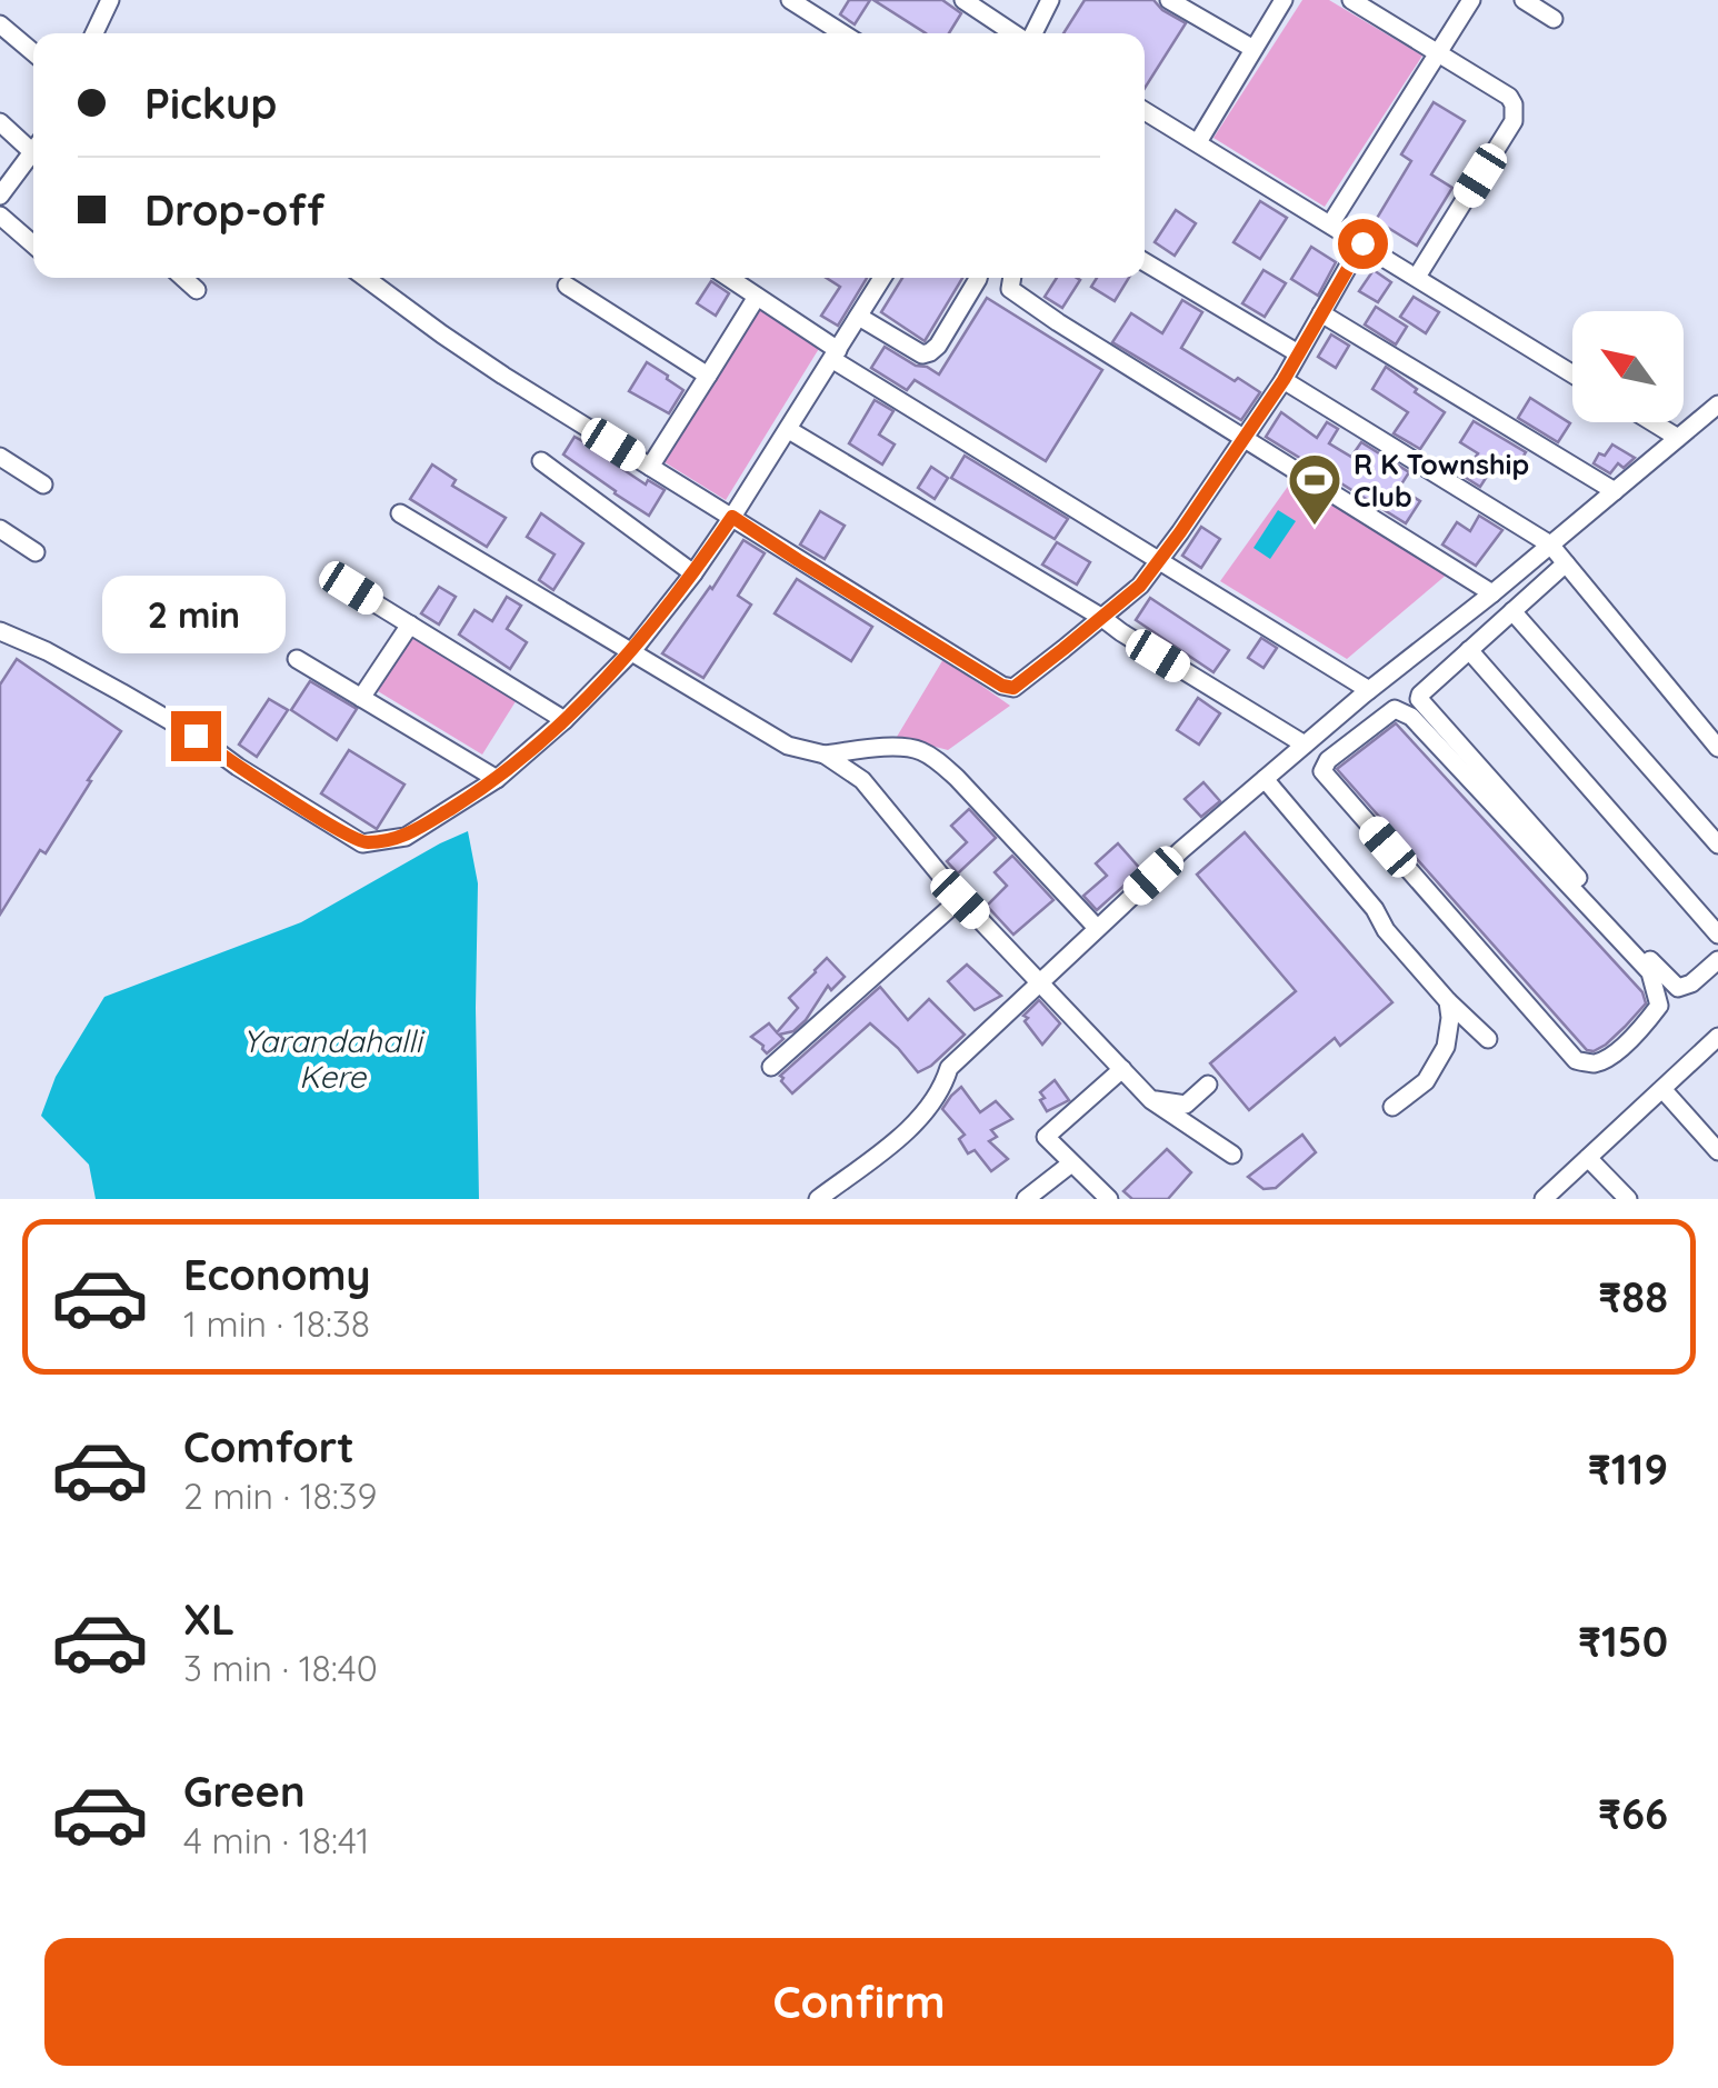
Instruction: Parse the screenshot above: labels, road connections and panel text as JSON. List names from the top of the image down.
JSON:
{
  "water": ["Yarandahalli Kere"],
  "places": {
    "sports": ["R K Township Club"]
  },
  "north": "top left",
  "page": {
    "banner": ["Pickup", "Drop-off"],
    "bubble": "2 min",
    "list": [
      {
        "name": "Economy",
        "note": "1 min · 18:38",
        "value": "₹88"
      },
      {
        "name": "Comfort",
        "note": "2 min · 18:39",
        "value": "₹119"
      },
      {
        "name": "XL",
        "note": "3 min · 18:40",
        "value": "₹150"
      },
      {
        "name": "Green",
        "note": "4 min · 18:41",
        "value": "₹66"
      }
    ],
    "buttons": "Confirm"
  }
}
